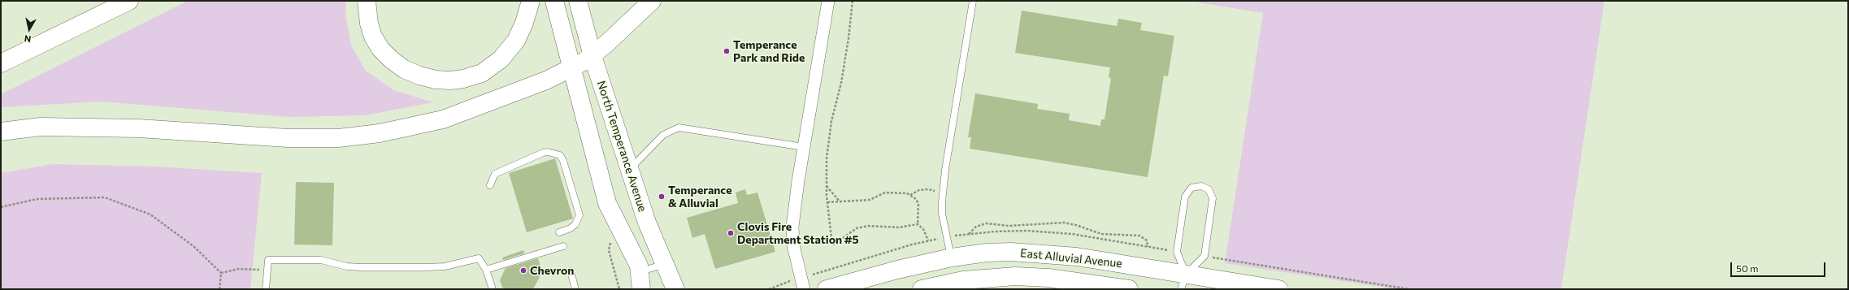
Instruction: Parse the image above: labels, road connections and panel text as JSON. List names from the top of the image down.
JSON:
{
  "streets": {
    "main road": ["North Temperance Avenue", "East Alluvial Avenue"]
  },
  "places": [
    "Temperance Park and Ride",
    "Temperance & Alluvial",
    "Clovis Fire Department Station #5",
    "Chevron"
  ],
  "scale_bar": "50 m",
  "north": "bottom"
}
